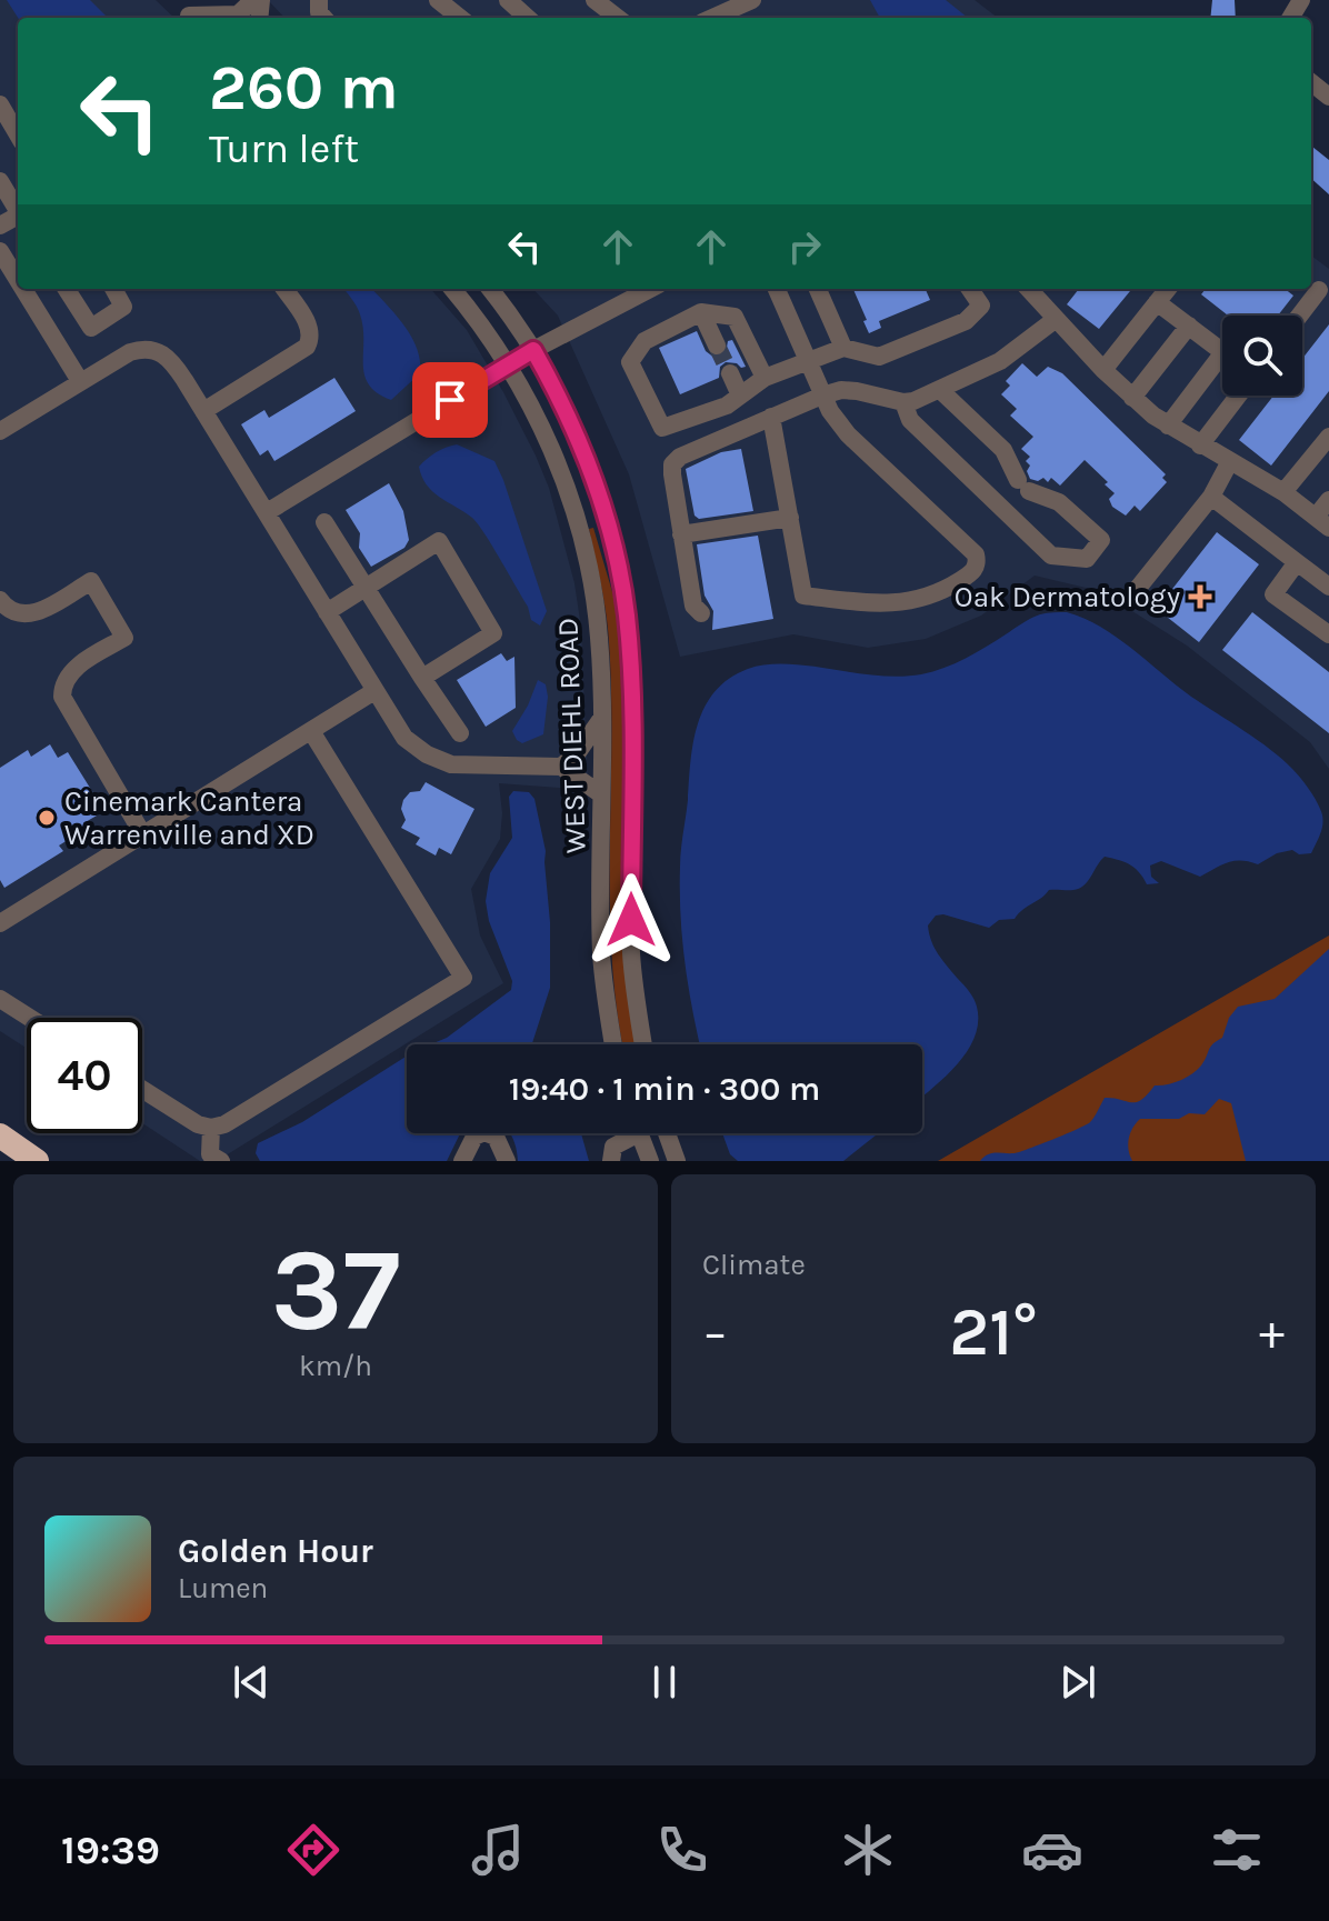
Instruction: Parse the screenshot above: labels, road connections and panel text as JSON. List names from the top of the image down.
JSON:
{
  "streets": {
    "street": ["WEST DIEHL ROAD"]
  },
  "places": {
    "health": ["Oak Dermatology"],
    "other": ["Cinemark Cantera Warrenville and XD"]
  },
  "page": {
    "turn": ["260 m", "Turn left"],
    "limit": "40",
    "trip": "19:40 · 1 min · 300 m",
    "tile": [
      ["37", "km/h"],
      "Climate"
    ],
    "heat": ["−", "21°", "+"],
    "song": ["Golden Hour", "Lumen"],
    "tabs": "19:39"
  }
}
